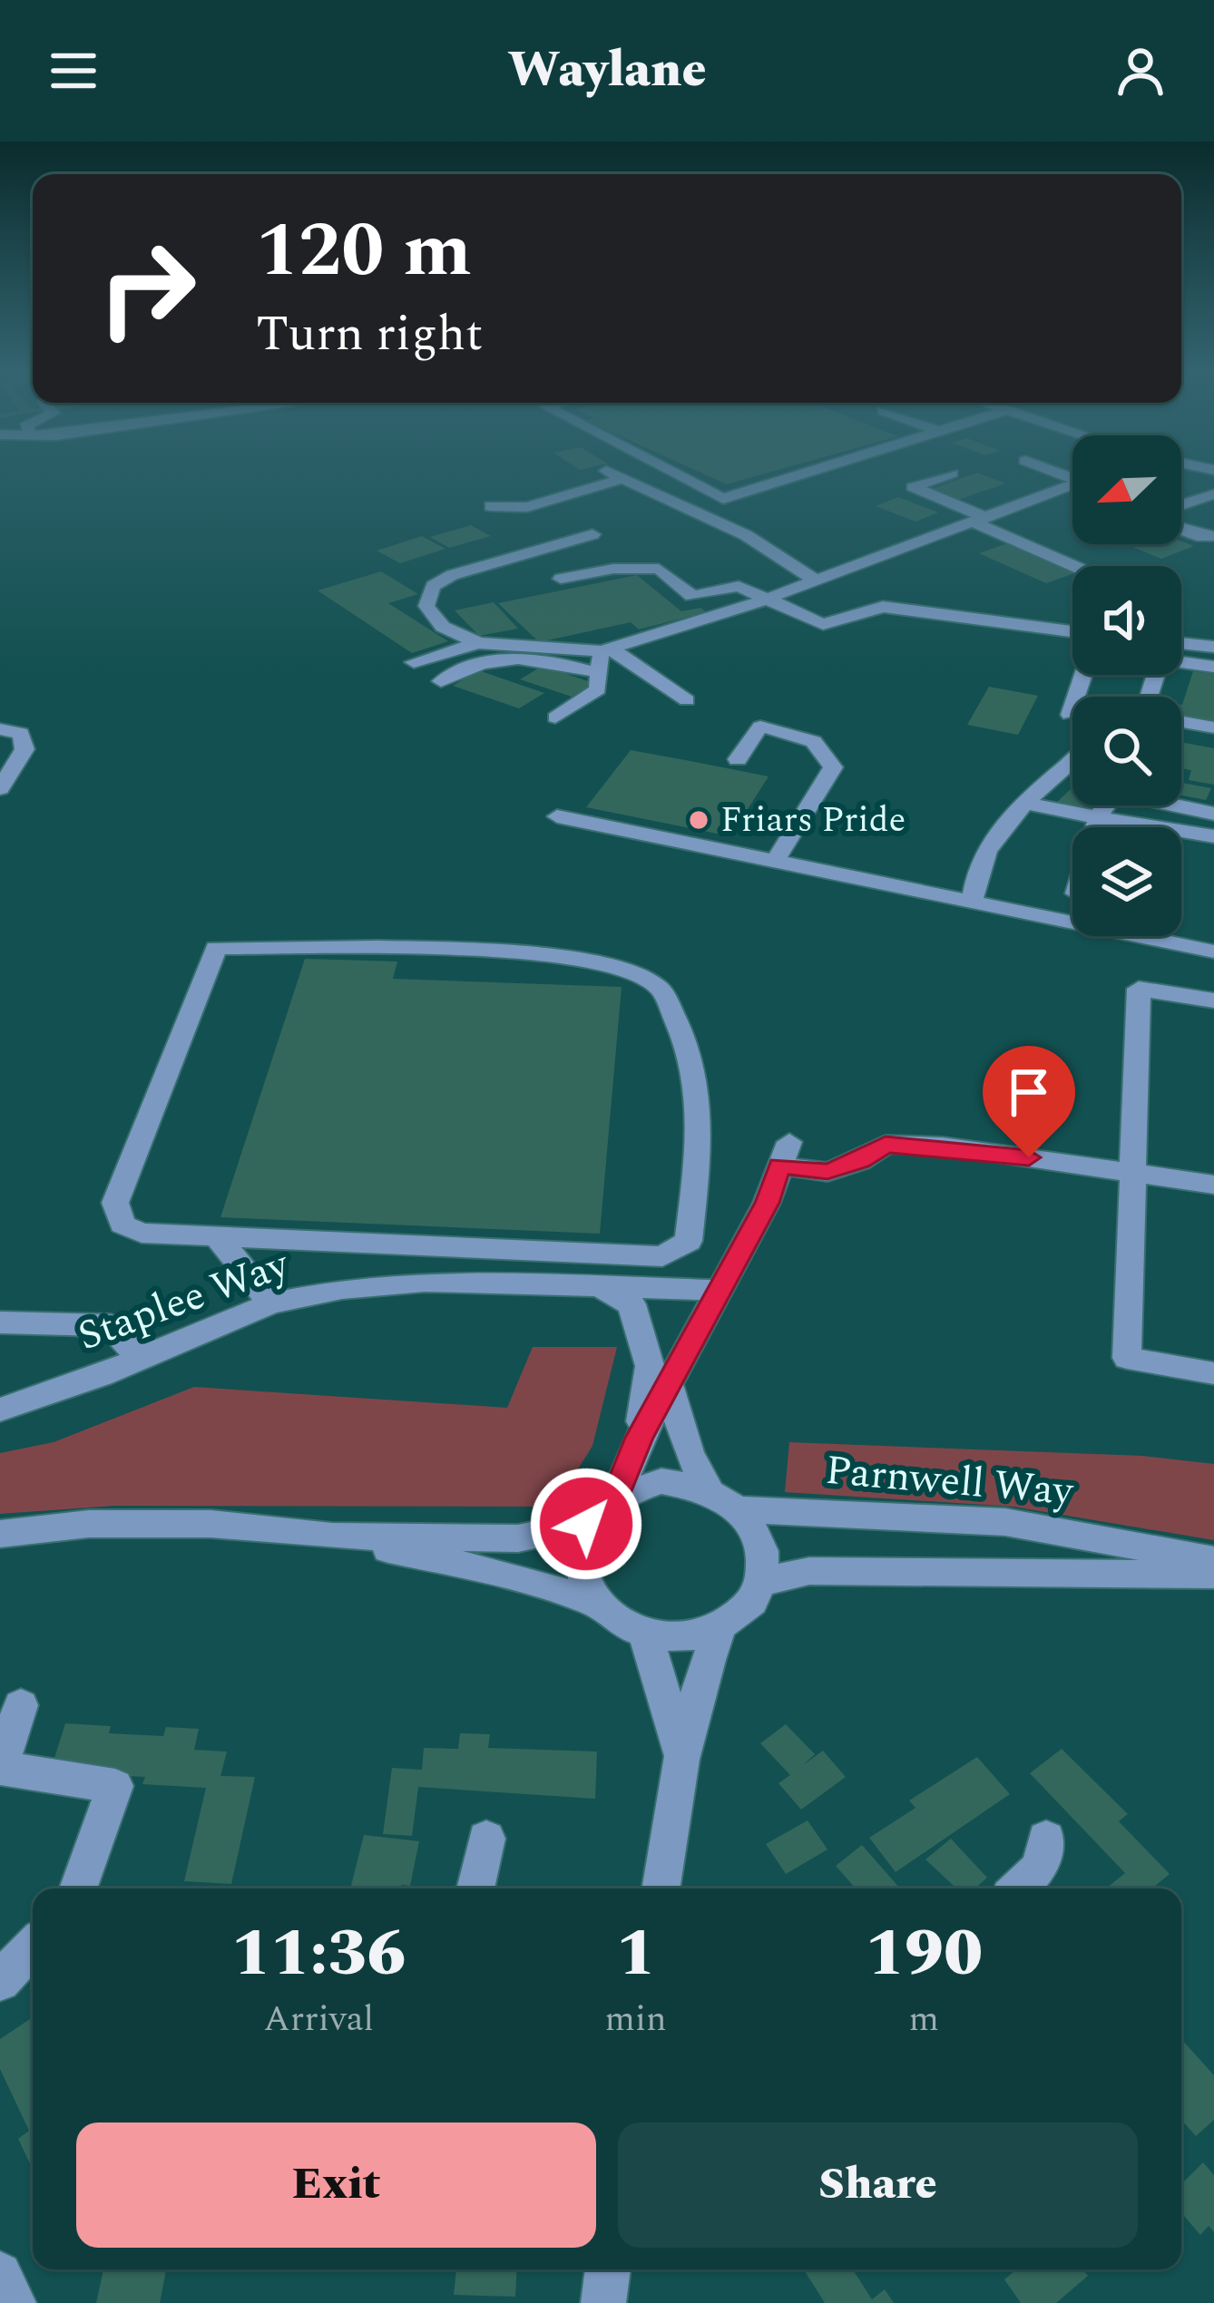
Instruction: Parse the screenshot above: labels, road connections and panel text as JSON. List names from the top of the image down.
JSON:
{
  "streets": {
    "street": ["Staplee Way", "Parnwell Way"]
  },
  "places": ["Friars Pride"],
  "north": "bottom left",
  "page": {
    "header": "Waylane",
    "turn": ["120 m", "Turn right"],
    "eta": [
      "11:36",
      "Arrival",
      "1",
      "min",
      "190",
      "m"
    ],
    "buttons": ["Exit", "Share"]
  }
}
